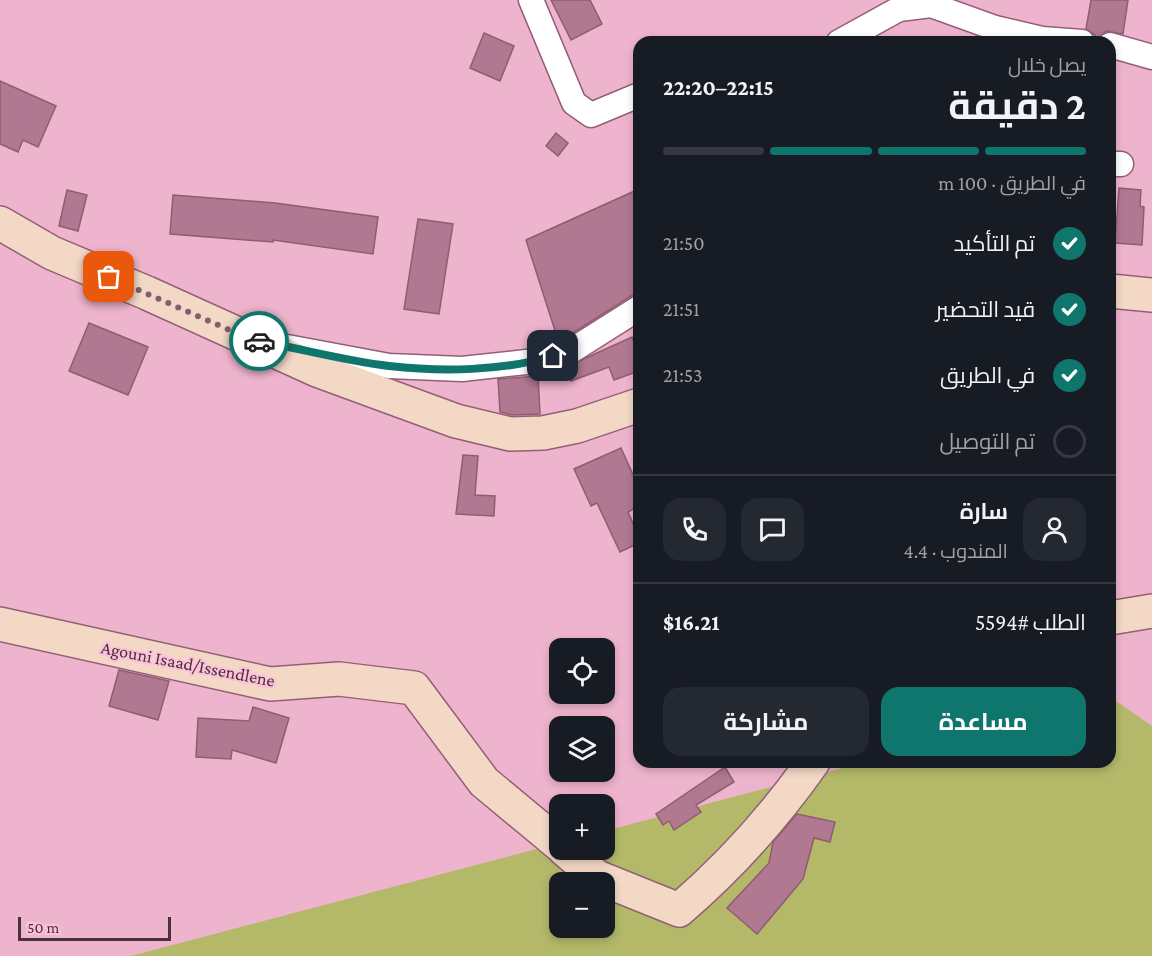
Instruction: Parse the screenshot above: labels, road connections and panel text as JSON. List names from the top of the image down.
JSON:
{
  "streets": {
    "street": ["Agouni Isaad/Issendlene"]
  },
  "scale_bar": "50 m",
  "page": {
    "heading": ["2 دقيقة", "يصل خلال", "22:15–22:20"],
    "panel": [
      "سارة",
      "المندوب · 4.4",
      "الطلب #5594",
      "$16.21"
    ],
    "bar": "في الطريق · 100 m",
    "list": [
      ["تم التأكيد", "21:50"],
      ["قيد التحضير", "21:51"],
      ["في الطريق", "21:53"],
      "تم التوصيل"
    ],
    "map_buttons": ["+", "−"],
    "buttons": ["مساعدة", "مشاركة"],
    "scale": "50 m"
  }
}
